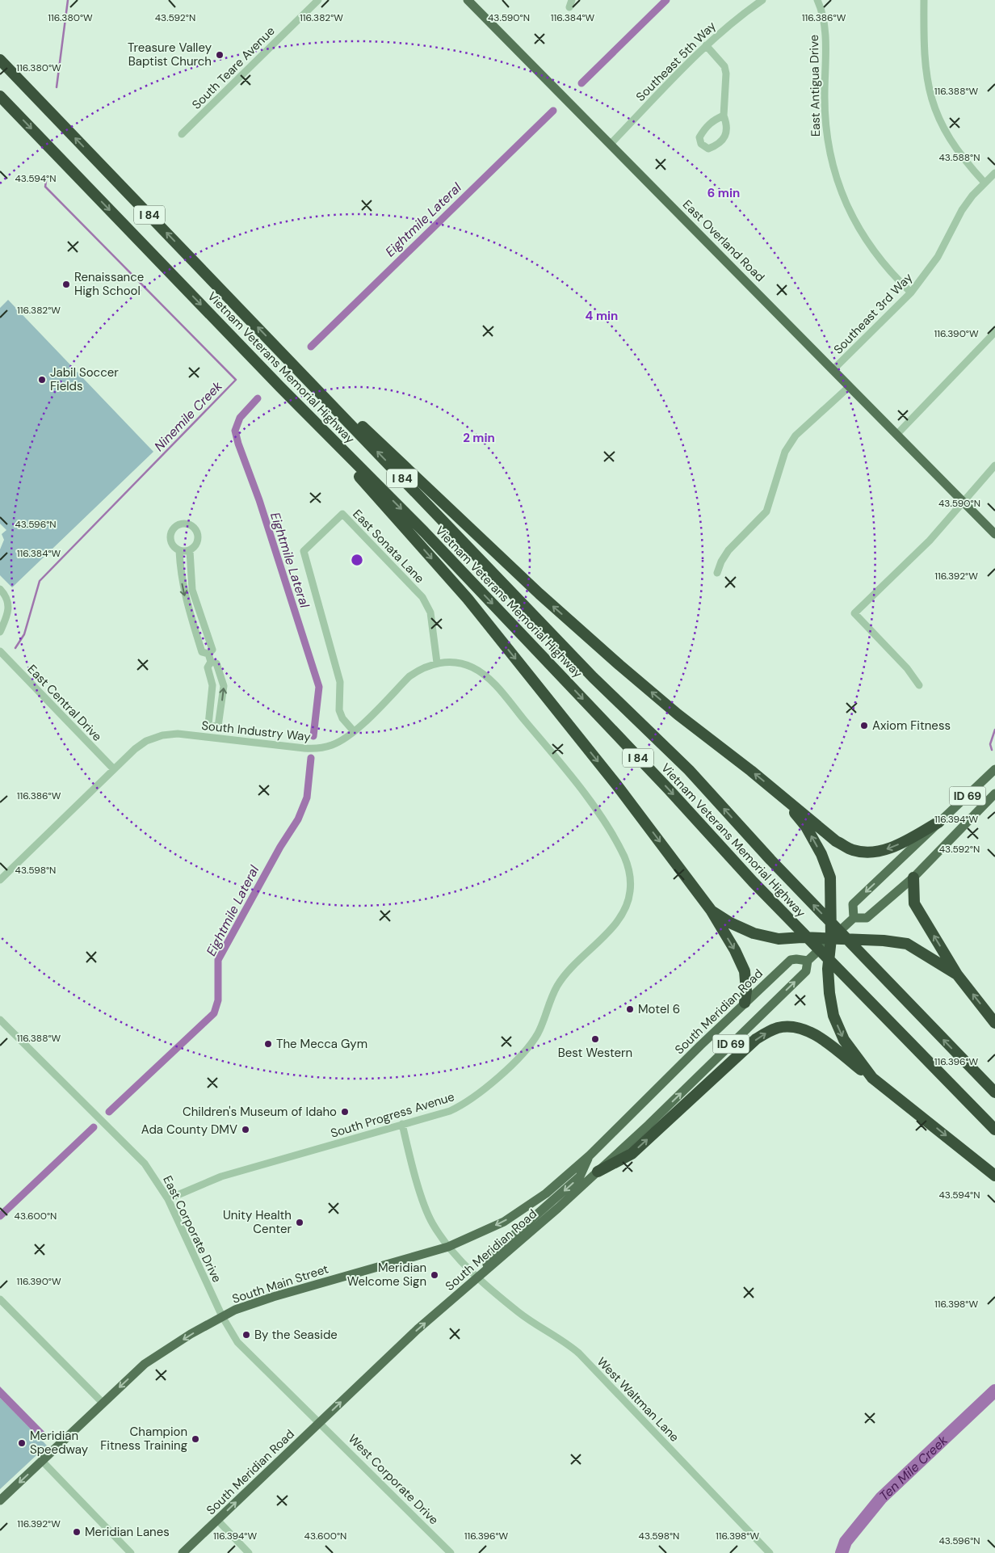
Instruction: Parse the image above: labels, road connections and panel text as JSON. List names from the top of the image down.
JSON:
{
  "streets": {
    "highway": ["I 84", "Vietnam Veterans Memorial Highway"],
    "main road": [
      "East Overland Road",
      "ID 69",
      "South Meridian Road",
      "South Main Street"
    ],
    "street": [
      "Southeast 5th Way",
      "South Teare Avenue",
      "East Antigua Drive",
      "Southeast 3rd Way",
      "East Sonata Lane",
      "East Central Drive",
      "South Industry Way",
      "South Progress Avenue",
      "East Corporate Drive",
      "West Waltman Lane",
      "West Corporate Drive"
    ]
  },
  "crossings": [
    ["Southeast 5th Way", "East Overland Road"],
    ["East Antigua Drive", "Southeast 3rd Way"],
    ["East Overland Road", "Southeast 3rd Way"],
    ["East Sonata Lane", "South Industry Way"],
    ["East Central Drive", "South Industry Way"],
    ["South Industry Way", "South Progress Avenue"],
    ["ID 69", "South Meridian Road"],
    ["South Meridian Road", "East Corporate Drive"],
    ["South Meridian Road", "South Main Street"],
    ["South Meridian Road", "West Waltman Lane"],
    ["South Meridian Road", "West Corporate Drive"],
    ["South Progress Avenue", "East Corporate Drive"],
    ["East Corporate Drive", "South Main Street"],
    ["East Corporate Drive", "West Corporate Drive"],
    ["South Main Street", "West Waltman Lane"]
  ],
  "water": ["Eightmile Lateral", "Ninemile Creek", "Ten Mile Creek"],
  "places": [
    "Treasure Valley Baptist Church",
    "Renaissance High School",
    "Jabil Soccer Fields",
    "Axiom Fitness",
    "Motel 6",
    "Best Western",
    "The Mecca Gym",
    "Children's Museum of Idaho",
    "Ada County DMV",
    "Unity Health Center",
    "Meridian Welcome Sign",
    "By the Seaside",
    "Champion Fitness Training",
    "Meridian Speedway",
    "Meridian Lanes"
  ],
  "coordinates": [
    "116.380°W",
    "116.382°W",
    "116.384°W",
    "116.386°W",
    "43.592°N",
    "43.590°N",
    "116.388°W",
    "43.588°N",
    "43.594°N",
    "116.390°W",
    "43.596°N",
    "116.392°W",
    "116.394°W",
    "43.598°N",
    "116.396°W",
    "43.600°N",
    "116.398°W"
  ],
  "rings": ["6 min", "4 min", "2 min"]
}
